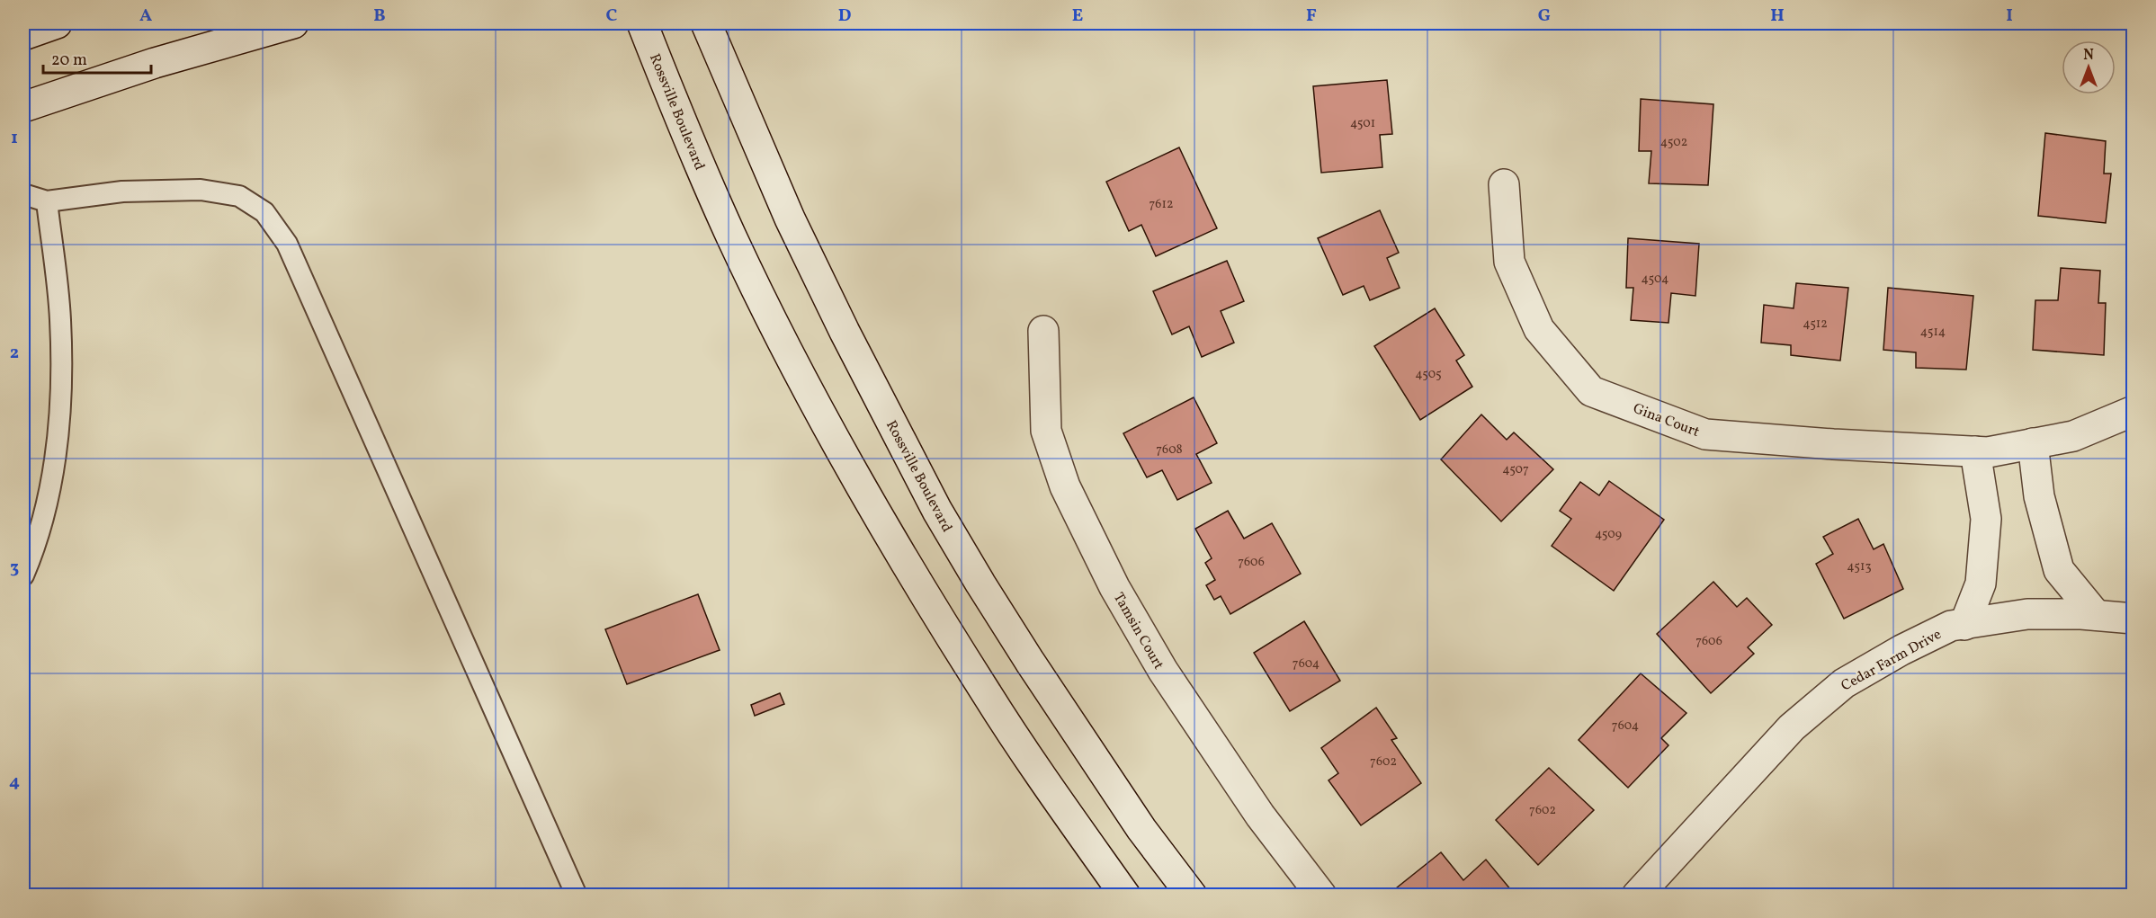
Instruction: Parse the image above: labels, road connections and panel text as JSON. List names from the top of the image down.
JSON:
{
  "streets": {
    "street": [
      "Rossville Boulevard",
      "Gina Court",
      "Tamsin Court",
      "Cedar Farm Drive"
    ]
  },
  "house_numbers": [
    "4501",
    "4502",
    "7612",
    "4504",
    "4512",
    "4514",
    "4505",
    "7608",
    "4507",
    "4509",
    "7606",
    "4513",
    "7606",
    "7604",
    "7604",
    "7602",
    "7602"
  ],
  "scale_bar": "20 m",
  "north": "top",
  "grid": {
    "columns": [
      "A",
      "B",
      "C",
      "D",
      "E",
      "F",
      "G",
      "H",
      "I"
    ],
    "rows": [
      "1",
      "2",
      "3",
      "4"
    ]
  }
}
